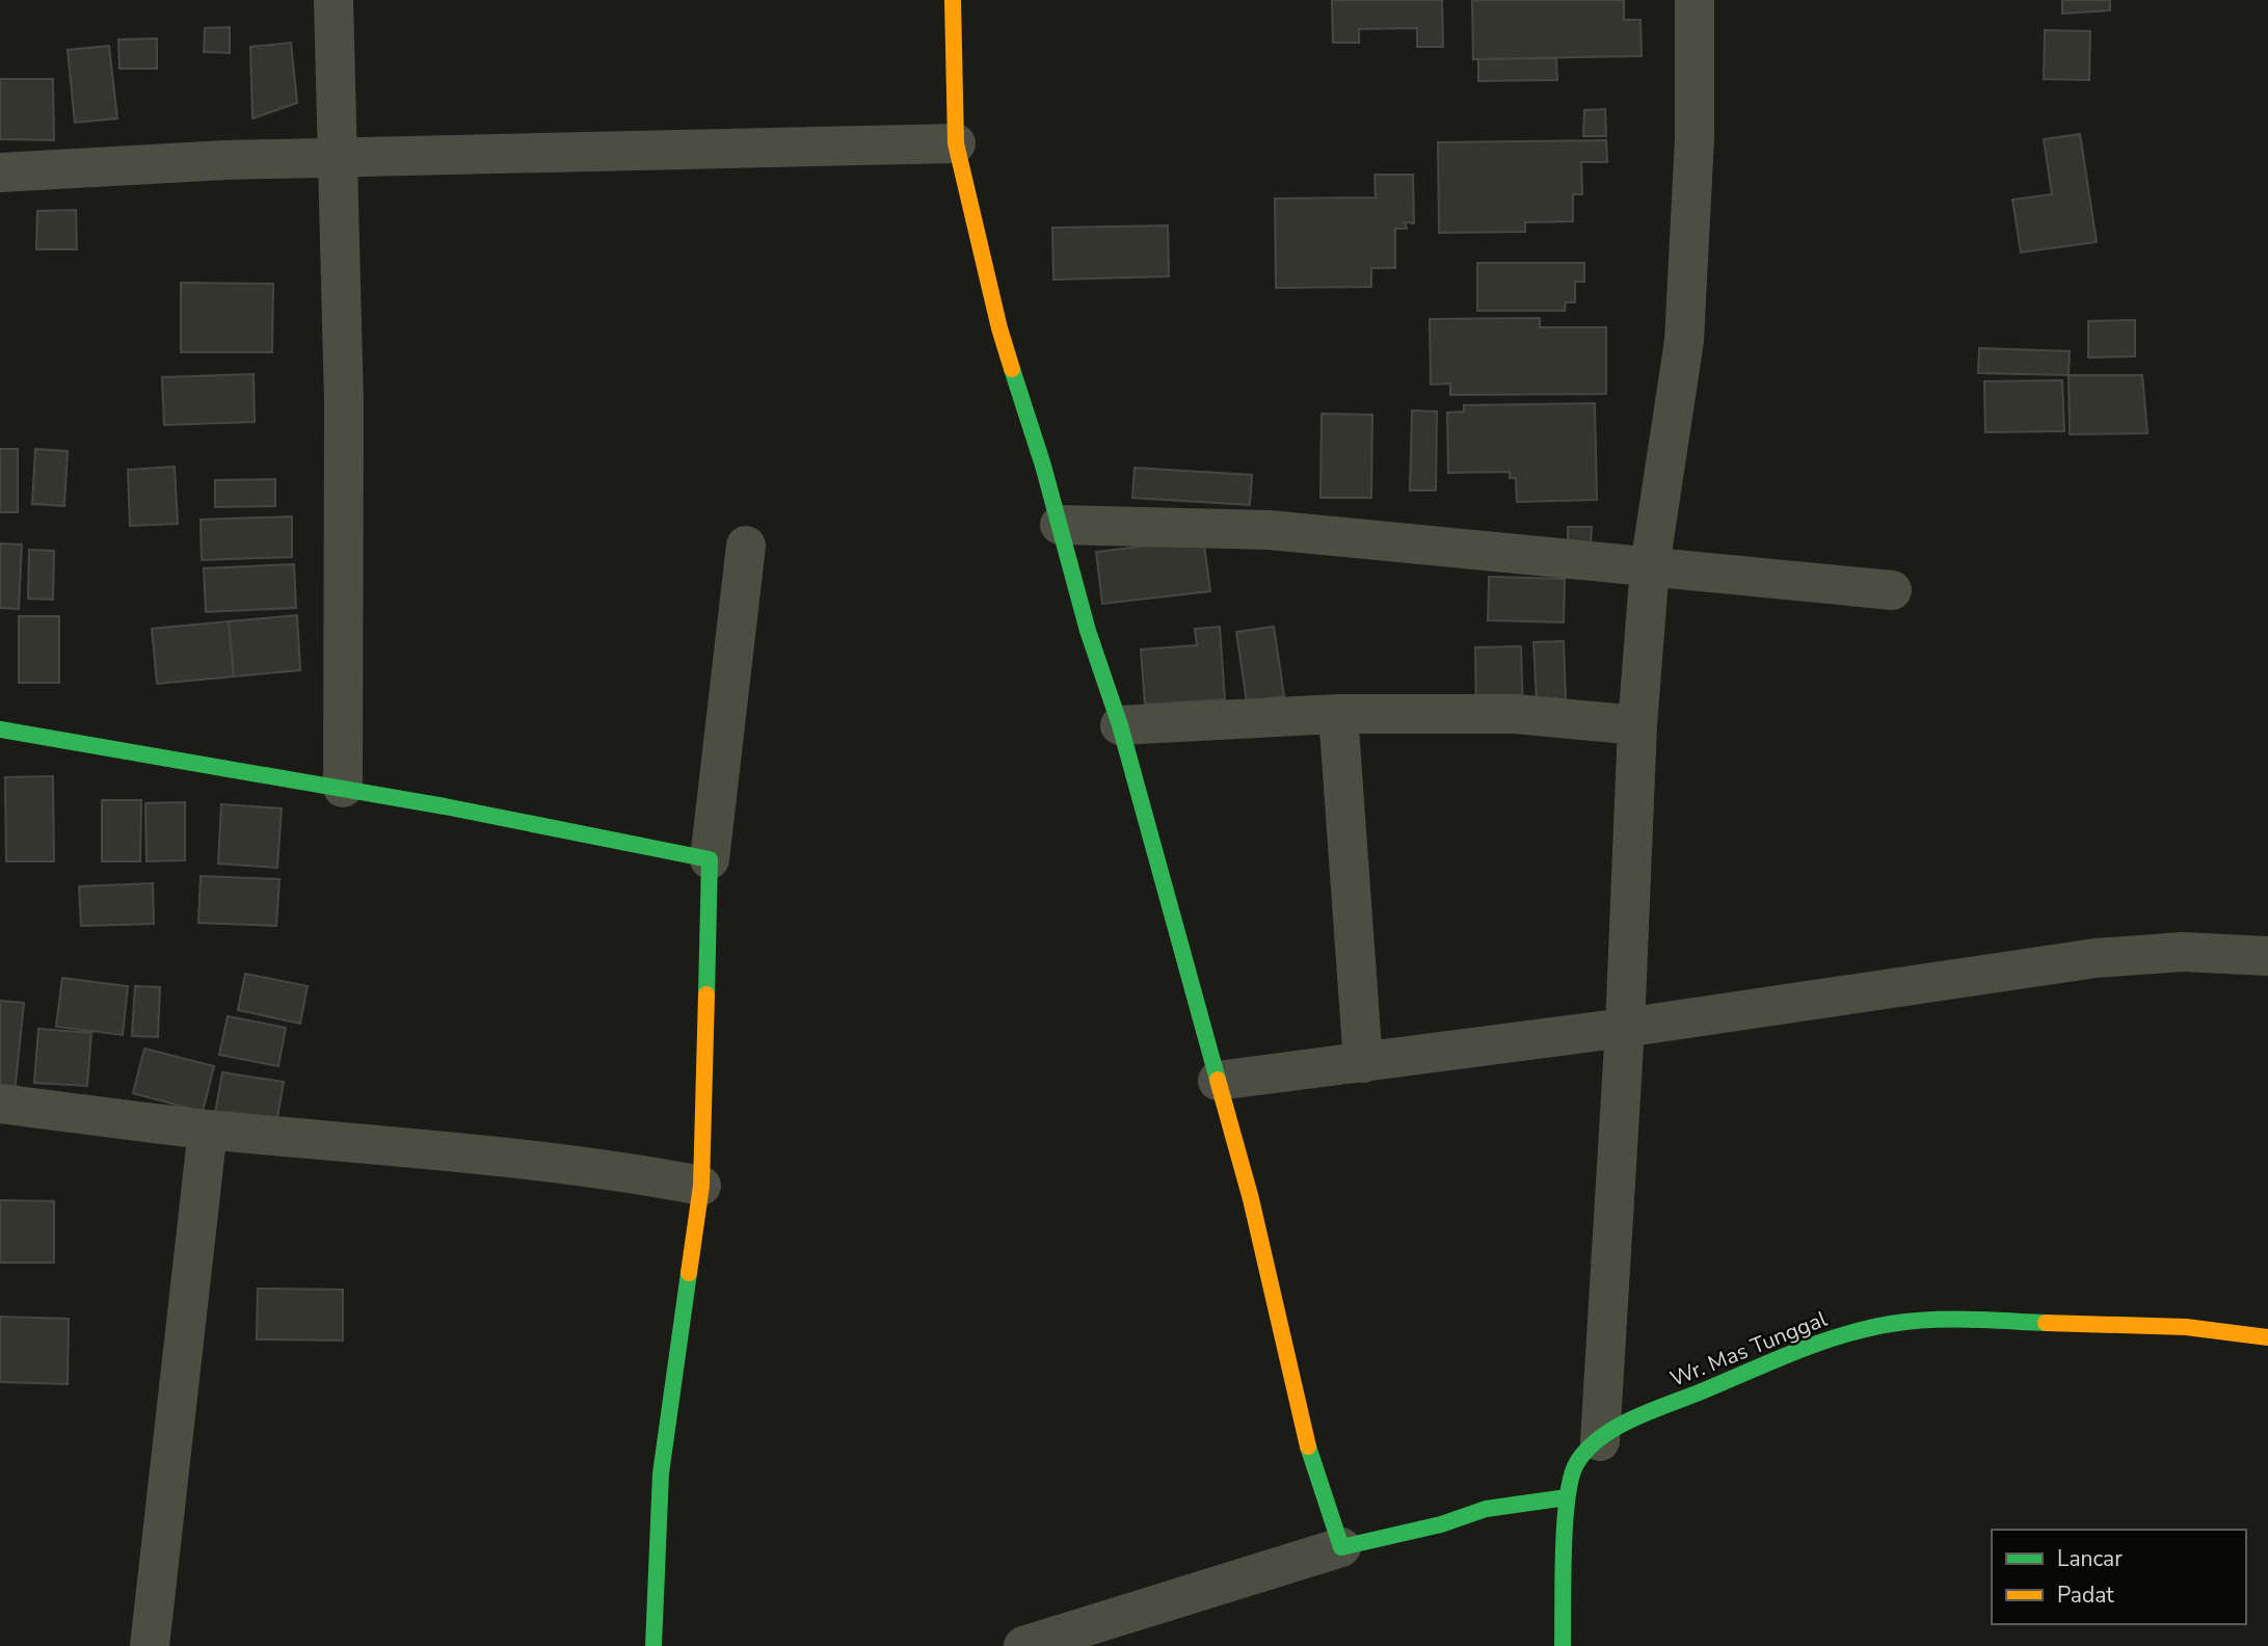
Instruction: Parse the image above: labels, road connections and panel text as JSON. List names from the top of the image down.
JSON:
{
  "streets": {
    "street": ["Wr. Mas Tunggal"]
  },
  "legend": ["Lancar", "Padat"]
}
